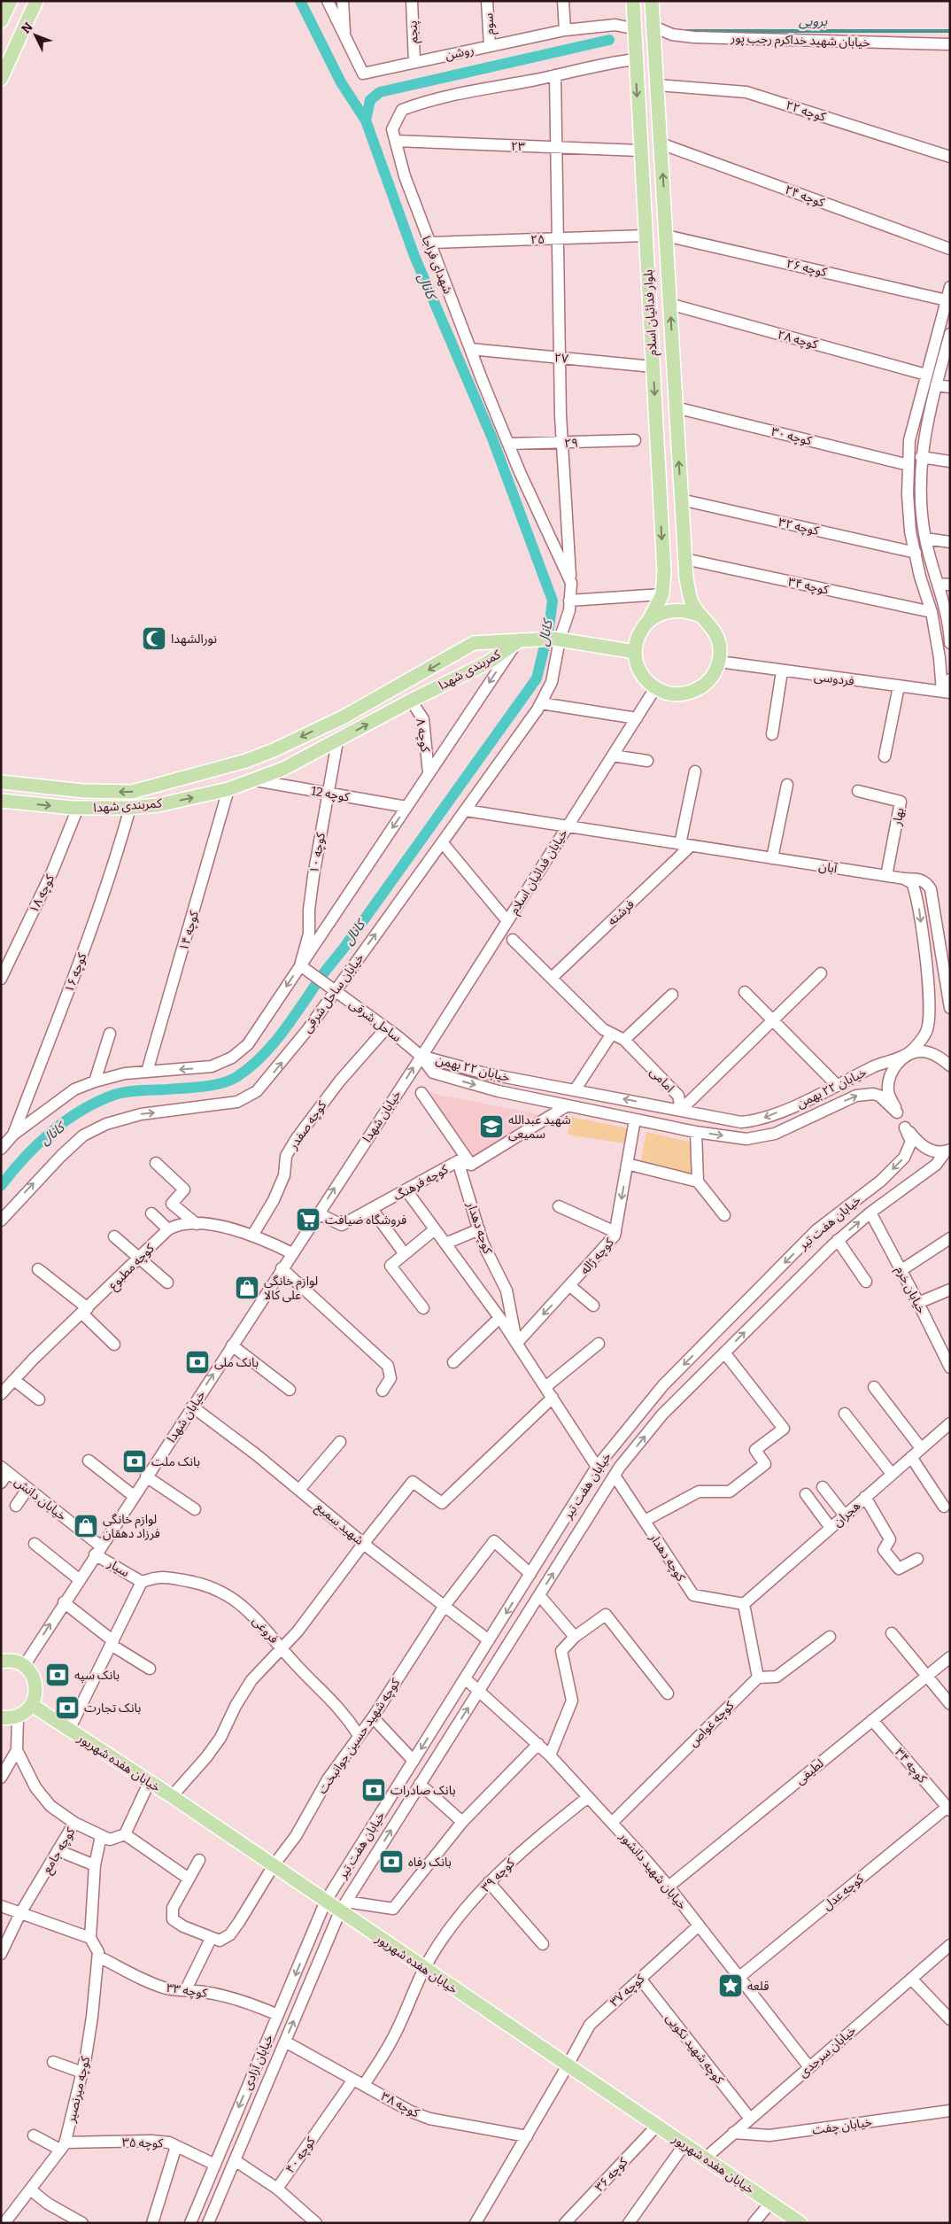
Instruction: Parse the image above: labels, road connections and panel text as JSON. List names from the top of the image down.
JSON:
{
  "streets": {
    "main road": ["بلوار فدائیان اسلام", "کمربندی شهدا", "خیابان هفده شهریور"],
    "street": [
      "سوم",
      "پنجم",
      "خیابان شهید خداکرم رجب پور",
      "روشن",
      "کوچه ۲۲",
      "۲۳",
      "کوچه ۲۴",
      "۲۵",
      "شهدای فراجا",
      "کوچه ۲۶",
      "کوچه ۲۸",
      "۲۷",
      "کوچه ۳۰",
      "۲۹",
      "کوچه ۳۲",
      "کوچه ۳۴",
      "فردوسی",
      "کوچه ۸",
      "کوچه 12",
      "بهار",
      "کوچه ۱۰",
      "آبان",
      "خیابان فدائیان اسلام",
      "کوچه ۱۸",
      "فرشته",
      "کوچه ۱۴",
      "کوچه ۱۶",
      "خیابان ساحل شرقی",
      "ساحل شرقی",
      "خیابان ۲۲ بهمن",
      "امامی",
      "خیابان شهدا",
      "کوچه صفدر",
      "کوچه فرهنگ",
      "خیابان هفت تیر",
      "کوچه دهدار",
      "کوچه ژاله",
      "کوچه مطبوع",
      "خیابان خرم",
      "خیابان دانش",
      "هجران",
      "شهید سمیع",
      "سیار",
      "فروغی",
      "کوچه غواص",
      "کوچه شهید حسین جوانبخت",
      "لطیفی",
      "کوچه جامع",
      "خیابان شهید دانشور",
      "کوچه ۳۹",
      "کوچه عدل",
      "کوچه ۳۳",
      "کوچه ۳۷",
      "کوچه شهید نکویی",
      "خیابان سرحدی",
      "خیابان آزادی",
      "کوچه میرنصیر",
      "کوچه ۳۸",
      "خیابان چفت",
      "کوچه ۳۵",
      "کوچه ۴۰",
      "کوچه ۳۶"
    ]
  },
  "crossings": [
    ["سوم", "روشن"],
    ["پنجم", "روشن"],
    ["خیابان شهید خداکرم رجب پور", "بلوار فدائیان اسلام"],
    ["روشن", "بلوار فدائیان اسلام"],
    ["کوچه ۲۲", "بلوار فدائیان اسلام"],
    ["۲۳", "شهدای فراجا"],
    ["۲۳", "بلوار فدائیان اسلام"],
    ["کوچه ۲۴", "بلوار فدائیان اسلام"],
    ["۲۵", "شهدای فراجا"],
    ["۲۵", "بلوار فدائیان اسلام"],
    ["شهدای فراجا", "بلوار فدائیان اسلام"],
    ["شهدای فراجا", "۲۷"],
    ["شهدای فراجا", "۲۹"],
    ["کوچه ۲۶", "بلوار فدائیان اسلام"],
    ["بلوار فدائیان اسلام", "کوچه ۲۸"],
    ["بلوار فدائیان اسلام", "۲۷"],
    ["بلوار فدائیان اسلام", "کوچه ۳۰"],
    ["بلوار فدائیان اسلام", "کوچه ۳۲"],
    ["بلوار فدائیان اسلام", "کوچه ۳۴"],
    ["بلوار فدائیان اسلام", "فردوسی"],
    ["بلوار فدائیان اسلام", "خیابان فدائیان اسلام"],
    ["کوچه ۳۴", "لطیفی"],
    ["کوچه ۳۴", "کوچه عدل"],
    ["کمربندی شهدا", "کوچه ۸"],
    ["کمربندی شهدا", "کوچه 12"],
    ["کمربندی شهدا", "کوچه ۱۰"],
    ["کمربندی شهدا", "کوچه ۱۸"],
    ["کمربندی شهدا", "کوچه ۱۴"],
    ["کمربندی شهدا", "کوچه ۱۶"],
    ["فردوسی", "خیابان فدائیان اسلام"],
    ["کوچه 12", "کوچه ۱۰"],
    ["بهار", "آبان"],
    ["کوچه ۱۰", "ساحل شرقی"],
    ["آبان", "خیابان فدائیان اسلام"],
    ["آبان", "فرشته"],
    ["آبان", "خیابان ساحل شرقی"],
    ["خیابان فدائیان اسلام", "ساحل شرقی"],
    ["خیابان فدائیان اسلام", "خیابان ۲۲ بهمن"],
    ["خیابان فدائیان اسلام", "خیابان شهدا"],
    ["فرشته", "امامی"],
    ["خیابان ساحل شرقی", "ساحل شرقی"],
    ["ساحل شرقی", "خیابان ۲۲ بهمن"],
    ["ساحل شرقی", "خیابان شهدا"],
    ["ساحل شرقی", "کوچه صفدر"],
    ["خیابان ۲۲ بهمن", "امامی"],
    ["خیابان ۲۲ بهمن", "خیابان شهدا"],
    ["خیابان ۲۲ بهمن", "کوچه ژاله"],
    ["خیابان شهدا", "کوچه فرهنگ"],
    ["خیابان شهدا", "خیابان دانش"],
    ["خیابان شهدا", "شهید سمیع"],
    ["خیابان شهدا", "سیار"],
    ["کوچه فرهنگ", "کوچه دهدار"],
    ["خیابان هفت تیر", "کوچه دهدار"],
    ["خیابان هفت تیر", "خیابان خرم"],
    ["خیابان هفت تیر", "شهید سمیع"],
    ["خیابان هفت تیر", "کوچه شهید حسین جوانبخت"],
    ["خیابان هفت تیر", "خیابان هفده شهریور"],
    ["خیابان هفت تیر", "خیابان شهید دانشور"],
    ["خیابان هفت تیر", "خیابان آزادی"],
    ["کوچه دهدار", "کوچه ژاله"],
    ["کوچه دهدار", "هجران"],
    ["خیابان دانش", "سیار"],
    ["شهید سمیع", "کوچه شهید حسین جوانبخت"],
    ["سیار", "فروغی"],
    ["فروغی", "کوچه شهید حسین جوانبخت"],
    ["کوچه غواص", "خیابان شهید دانشور"],
    ["کوچه شهید حسین جوانبخت", "خیابان هفده شهریور"],
    ["خیابان هفده شهریور", "کوچه ۳۹"],
    ["خیابان هفده شهریور", "کوچه ۳۷"],
    ["خیابان هفده شهریور", "خیابان سرحدی"],
    ["خیابان هفده شهریور", "خیابان آزادی"],
    ["خیابان هفده شهریور", "کوچه ۳۶"],
    ["لطیفی", "خیابان شهید دانشور"],
    ["خیابان شهید دانشور", "کوچه ۳۹"],
    ["خیابان شهید دانشور", "کوچه عدل"],
    ["خیابان شهید دانشور", "کوچه ۳۷"],
    ["خیابان شهید دانشور", "خیابان سرحدی"],
    ["کوچه ۳۳", "خیابان آزادی"],
    ["کوچه ۳۳", "کوچه میرنصیر"],
    ["کوچه ۳۷", "کوچه شهید نکویی"],
    ["کوچه شهید نکویی", "خیابان سرحدی"],
    ["خیابان سرحدی", "خیابان چفت"],
    ["خیابان آزادی", "کوچه ۳۸"],
    ["خیابان آزادی", "کوچه ۳۵"],
    ["کوچه میرنصیر", "کوچه ۳۵"],
    ["کوچه ۳۸", "کوچه ۴۰"]
  ],
  "one_way": ["خیابان شهدا"],
  "water": ["برویی", "کانال"],
  "places": {
    "mosque": ["نورالشهدا"],
    "school or university": ["شهید عبدالله سمیعی"],
    "supermarket": ["فروشگاه ضیافت"],
    "shop": ["لوازم خانگی علی کالا", "لوازم خانگی فرزاد دهقان"],
    "bank": [
      "بانک ملی",
      "بانک ملت",
      "بانک سپه",
      "بانک تجارت",
      "بانک صادرات",
      "بانک رفاه"
    ],
    "place": ["قلعه"]
  },
  "north": "top left"
}
